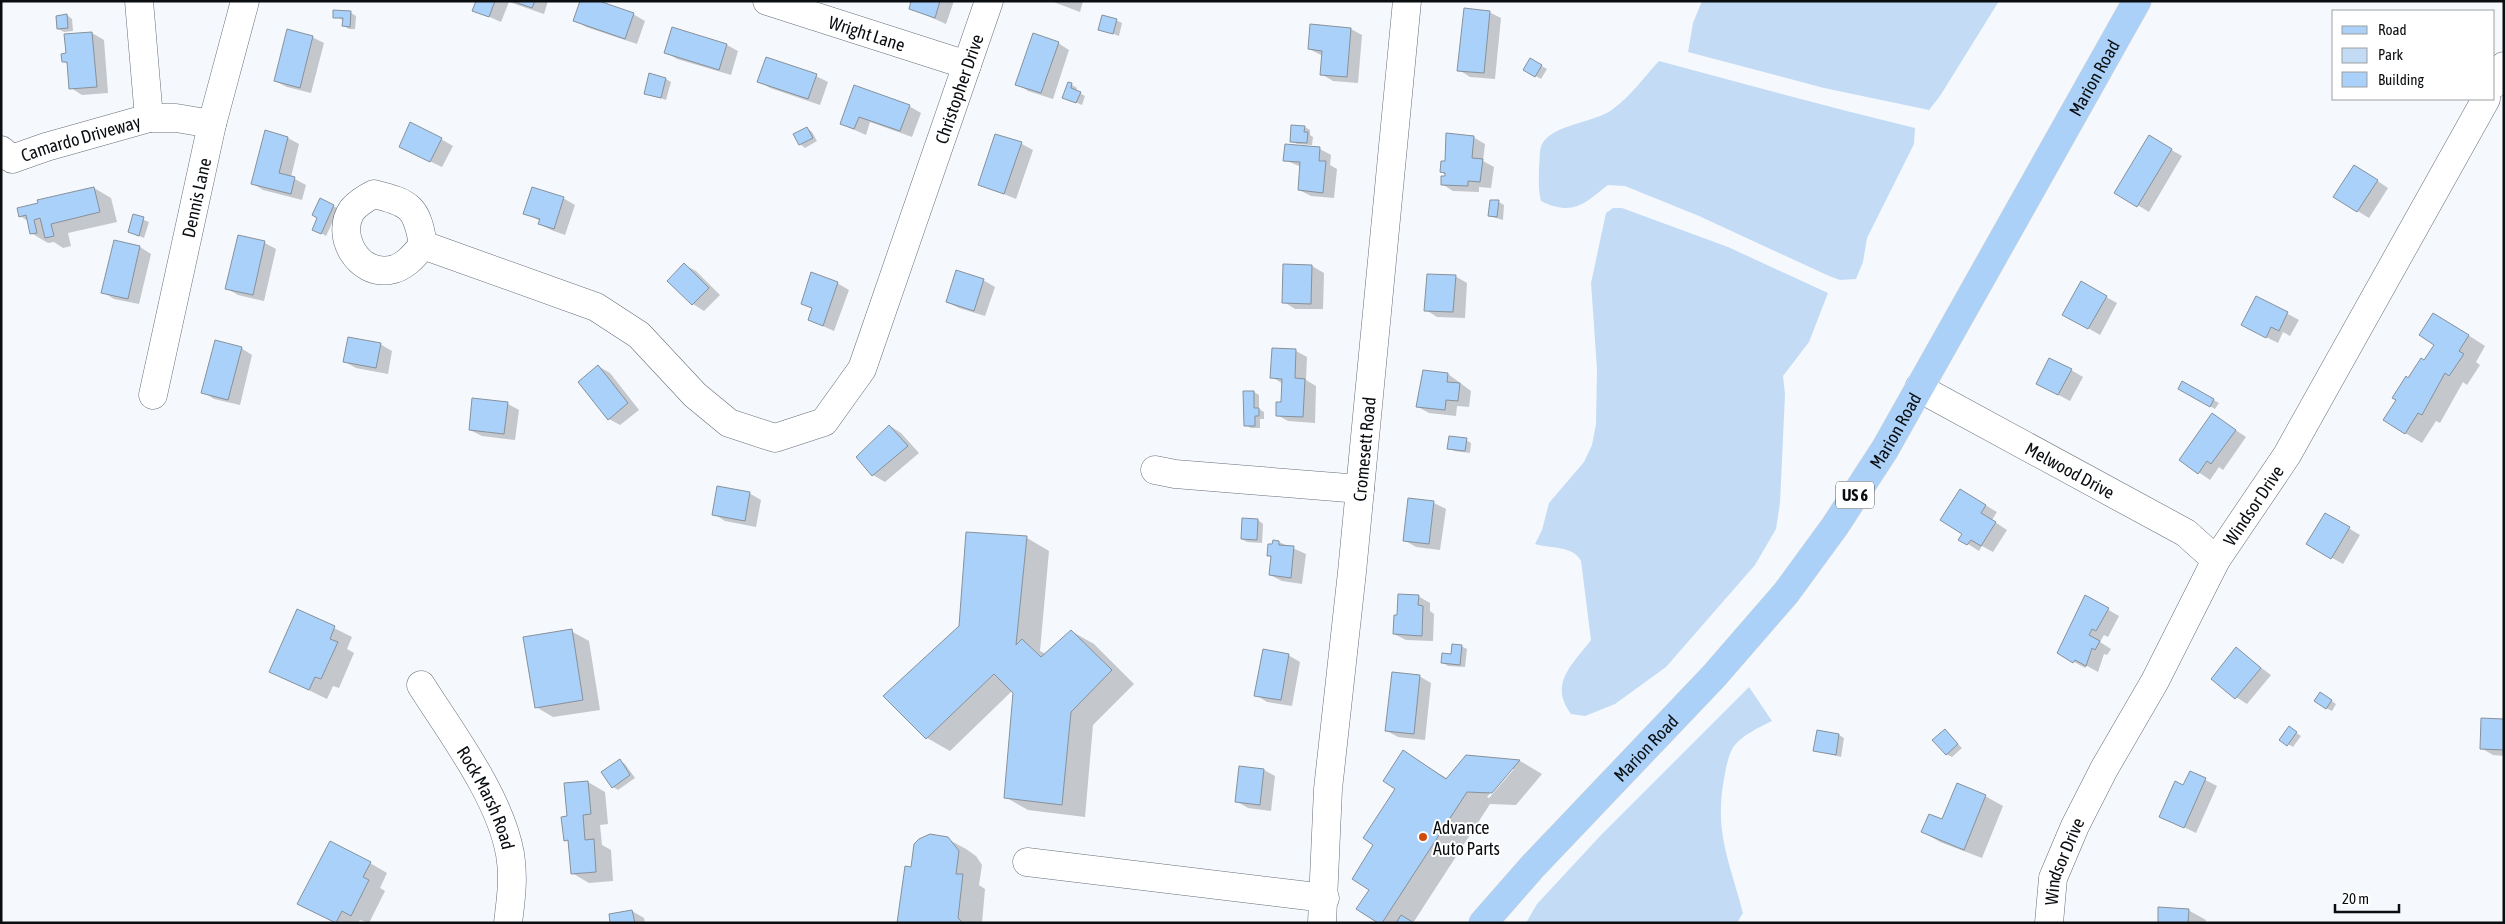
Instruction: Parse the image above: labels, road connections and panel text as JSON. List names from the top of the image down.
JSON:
{
  "streets": {
    "main road": ["Marion Road", "US 6"],
    "street": [
      "Wright Lane",
      "Christopher Drive",
      "Camardo Driveway",
      "Dennis Lane",
      "Cromesett Road",
      "Melwood Drive",
      "Windsor Drive",
      "Rock Marsh Road"
    ]
  },
  "crossings": [
    ["Wright Lane", "Christopher Drive"],
    ["Marion Road", "Melwood Drive"],
    ["Camardo Driveway", "Dennis Lane"],
    ["Melwood Drive", "Windsor Drive"]
  ],
  "places": ["Advance Auto Parts"],
  "legend": ["Road", "Park", "Building"],
  "scale_bar": "20 m"
}
